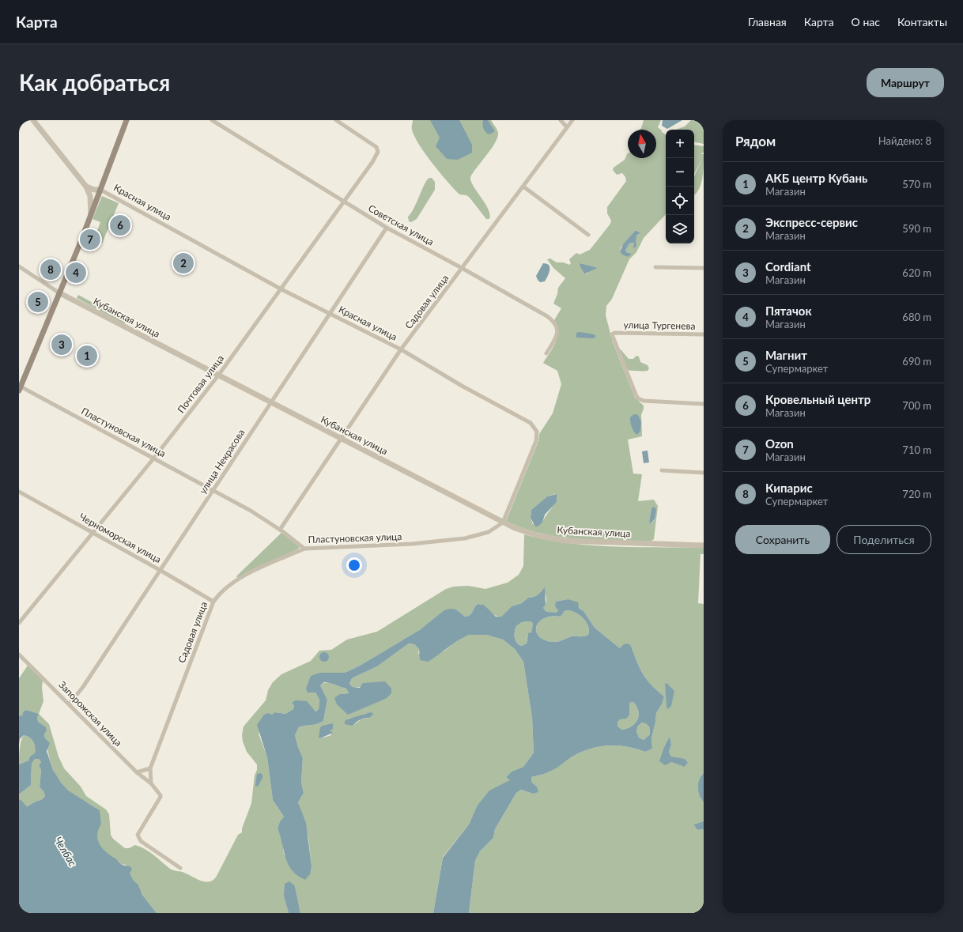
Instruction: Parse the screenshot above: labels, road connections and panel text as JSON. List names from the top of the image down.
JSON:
{
  "streets": {
    "street": [
      "Красная улица",
      "Советская улица",
      "Садовая улица",
      "Кубанская улица",
      "улица Тургенева",
      "Почтовая улица",
      "Пластуновская улица",
      "улица Некрасова",
      "Черноморская улица",
      "Запорожская улица"
    ]
  },
  "crossings": [
    ["Красная улица", "Садовая улица"],
    ["Красная улица", "Кубанская улица"],
    ["Красная улица", "Почтовая улица"],
    ["Красная улица", "Пластуновская улица"],
    ["Красная улица", "улица Некрасова"],
    ["Советская улица", "Садовая улица"],
    ["Советская улица", "Почтовая улица"],
    ["Советская улица", "улица Некрасова"],
    ["Садовая улица", "Кубанская улица"],
    ["Садовая улица", "Пластуновская улица"],
    ["Садовая улица", "Черноморская улица"],
    ["Садовая улица", "Запорожская улица"],
    ["Кубанская улица", "Почтовая улица"],
    ["Кубанская улица", "Пластуновская улица"],
    ["Кубанская улица", "улица Некрасова"],
    ["Почтовая улица", "Пластуновская улица"],
    ["Почтовая улица", "Черноморская улица"],
    ["Пластуновская улица", "улица Некрасова"],
    ["улица Некрасова", "Черноморская улица"],
    ["улица Некрасова", "Запорожская улица"]
  ],
  "water": ["Челбас"],
  "north": "top",
  "page": {
    "header": "Карта",
    "nav": [
      "Главная",
      "Карта",
      "О нас",
      "Контакты"
    ],
    "buttons": [
      "Маршрут",
      ["Сохранить", "Поделиться"]
    ],
    "title": "Как добраться",
    "heading": ["Рядом", "Найдено: 8"],
    "map_buttons": ["+", "−"],
    "list": [
      {
        "mark": "1",
        "name": "АКБ центр Кубань",
        "note": "Магазин",
        "value": "570 m"
      },
      {
        "mark": "2",
        "name": "Экспресс-сервис",
        "note": "Магазин",
        "value": "590 m"
      },
      {
        "mark": "3",
        "name": "Cordiant",
        "note": "Магазин",
        "value": "620 m"
      },
      {
        "mark": "4",
        "name": "Пятачок",
        "note": "Магазин",
        "value": "680 m"
      },
      {
        "mark": "5",
        "name": "Магнит",
        "note": "Супермаркет",
        "value": "690 m"
      },
      {
        "mark": "6",
        "name": "Кровельный центр",
        "note": "Магазин",
        "value": "700 m"
      },
      {
        "mark": "7",
        "name": "Ozon",
        "note": "Магазин",
        "value": "710 m"
      },
      {
        "mark": "8",
        "name": "Кипарис",
        "note": "Супермаркет",
        "value": "720 m"
      }
    ],
    "pins": [
      "6",
      "7",
      "2",
      "8",
      "4",
      "5",
      "3",
      "1"
    ]
  }
}
